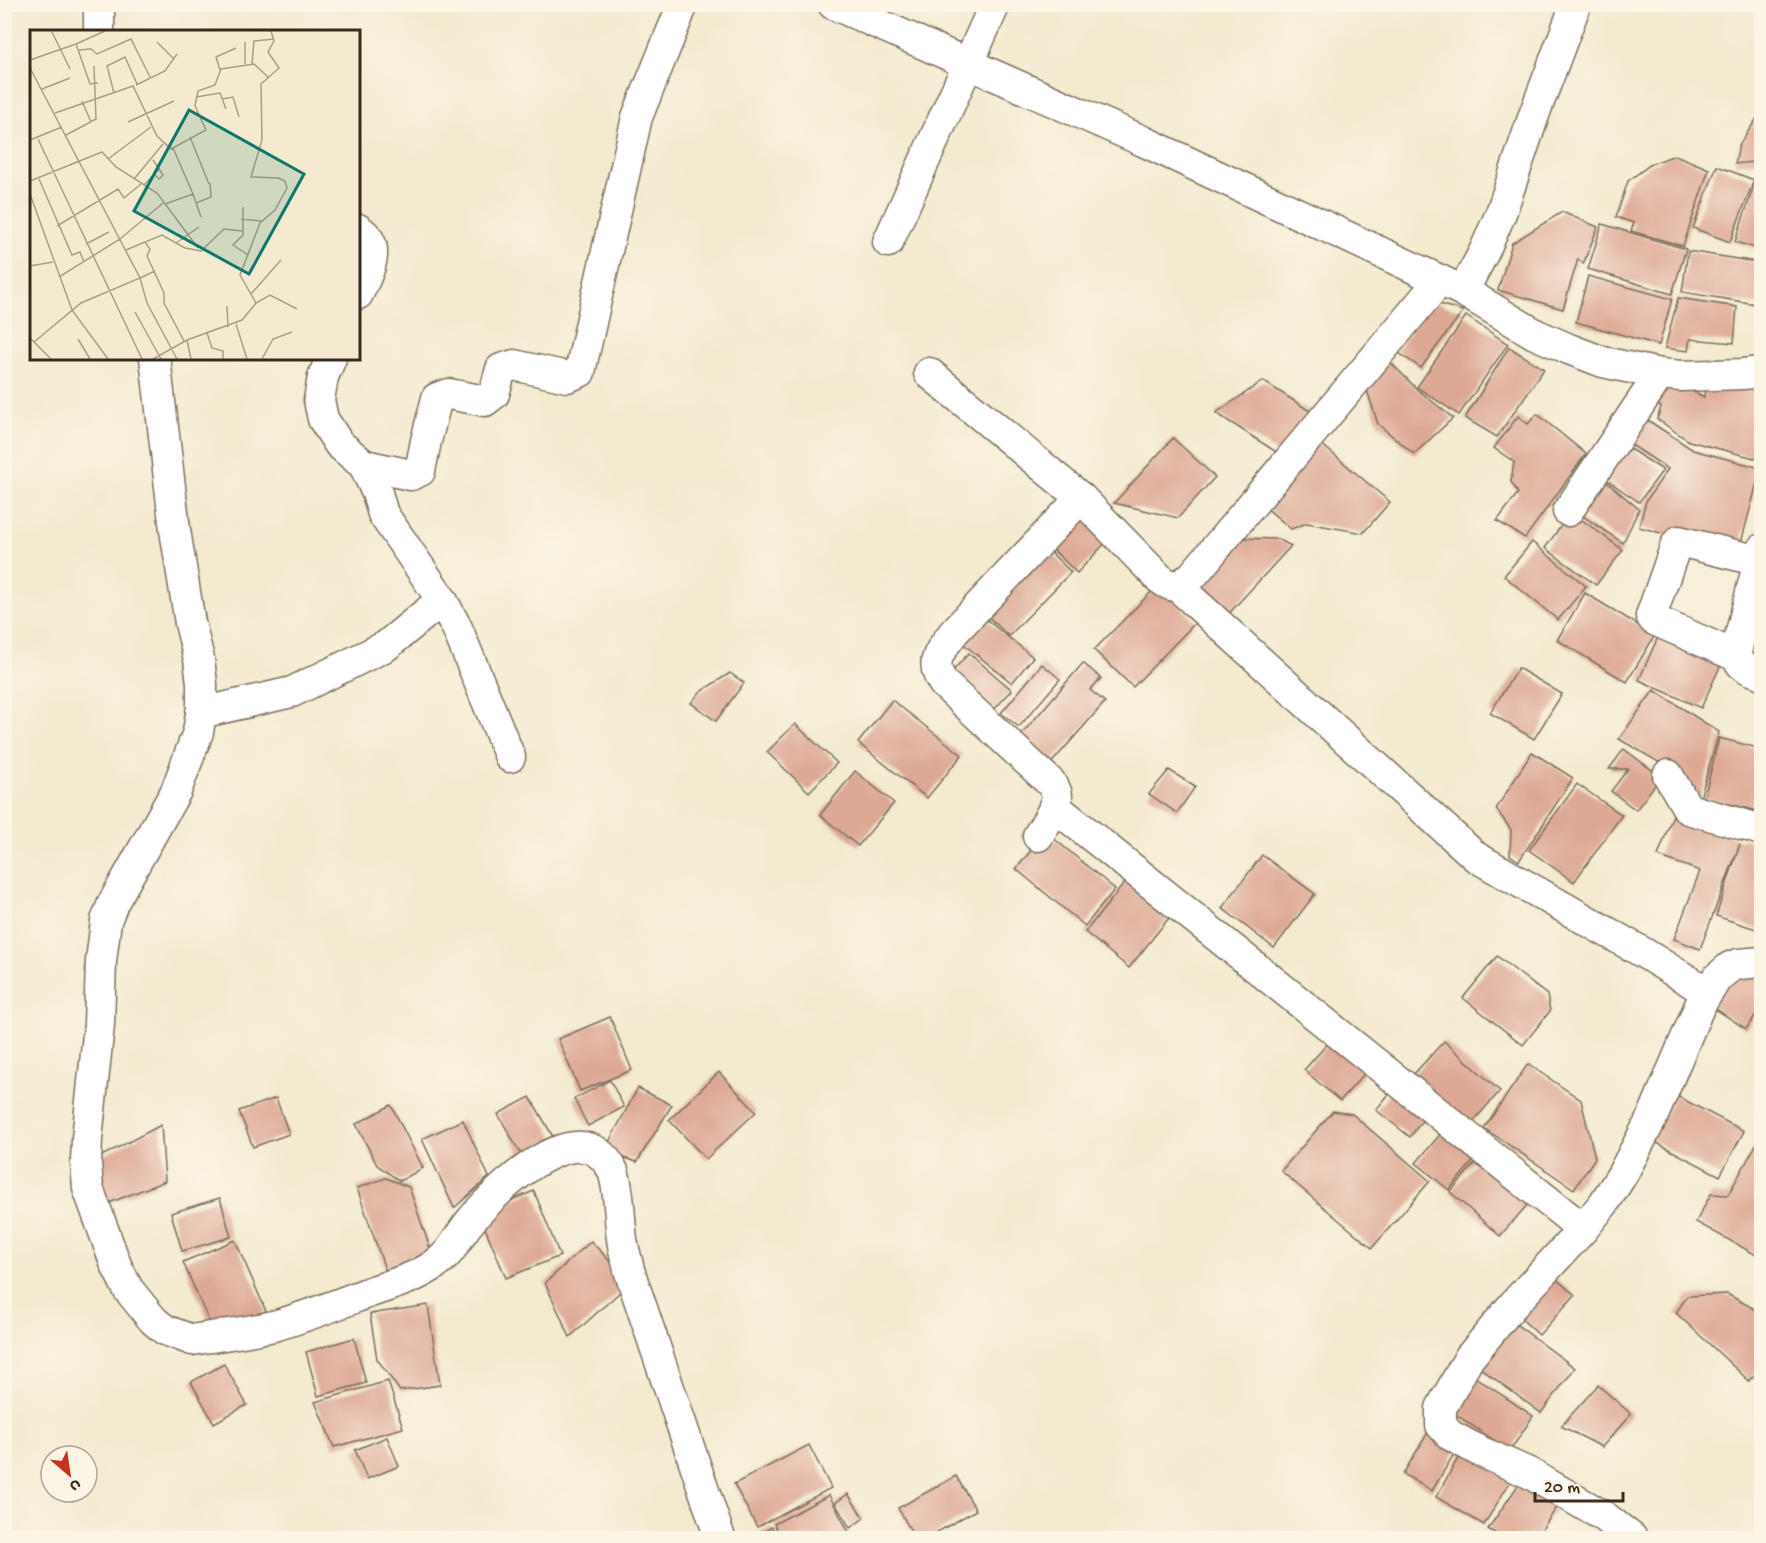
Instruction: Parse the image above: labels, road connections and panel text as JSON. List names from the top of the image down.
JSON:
{
  "scale_bar": "20 m",
  "north": "bottom right"
}
